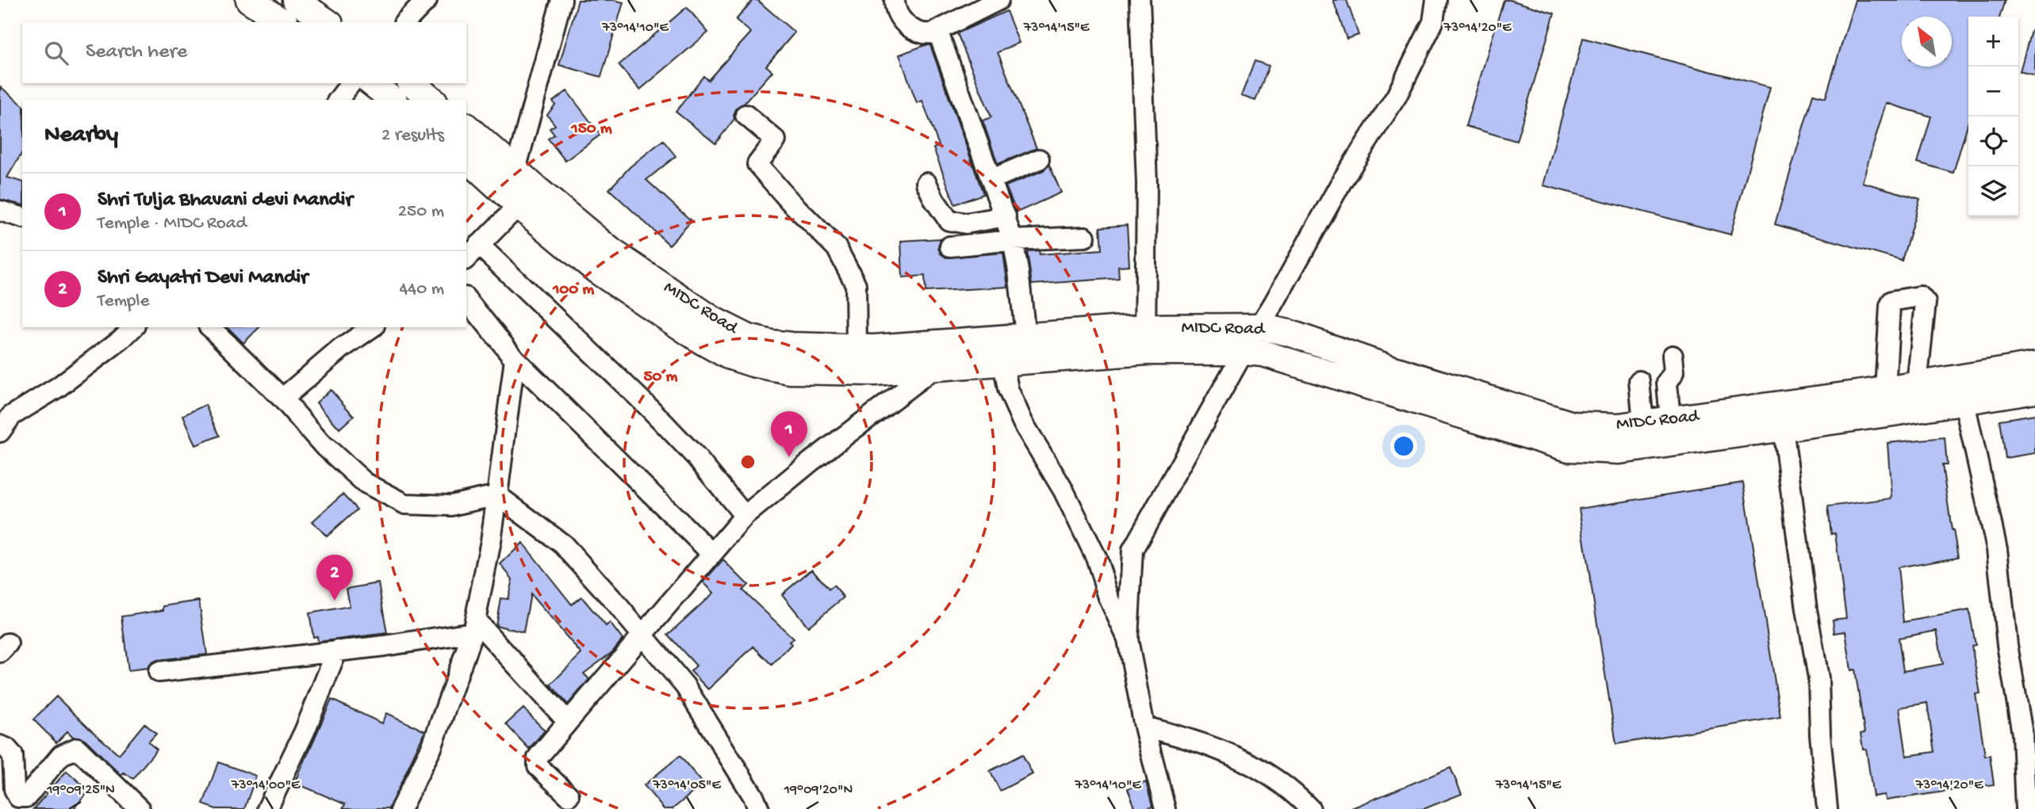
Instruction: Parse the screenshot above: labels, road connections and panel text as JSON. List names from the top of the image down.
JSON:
{
  "streets": {
    "main road": ["MIDC Road"]
  },
  "north": "top left",
  "page": {
    "map_buttons": ["+", "−"],
    "search": "Search here",
    "heading": ["Nearby", "2 results"],
    "list": [
      {
        "mark": "1",
        "name": "Shri Tulja Bhavani devi Mandir",
        "note": "Temple · MIDC Road",
        "value": "250 m"
      },
      {
        "mark": "2",
        "name": "Shri Gayatri Devi Mandir",
        "note": "Temple",
        "value": "440 m"
      }
    ],
    "pins": ["1", "2"]
  },
  "coordinates": [
    "73°14'10\"E",
    "73°14'15\"E",
    "73°14'20\"E",
    "73°14'00\"E",
    "73°14'05\"E",
    "19°09'25\"N",
    "19°09'20\"N"
  ],
  "rings": ["150 m", "100 m", "50 m"]
}
